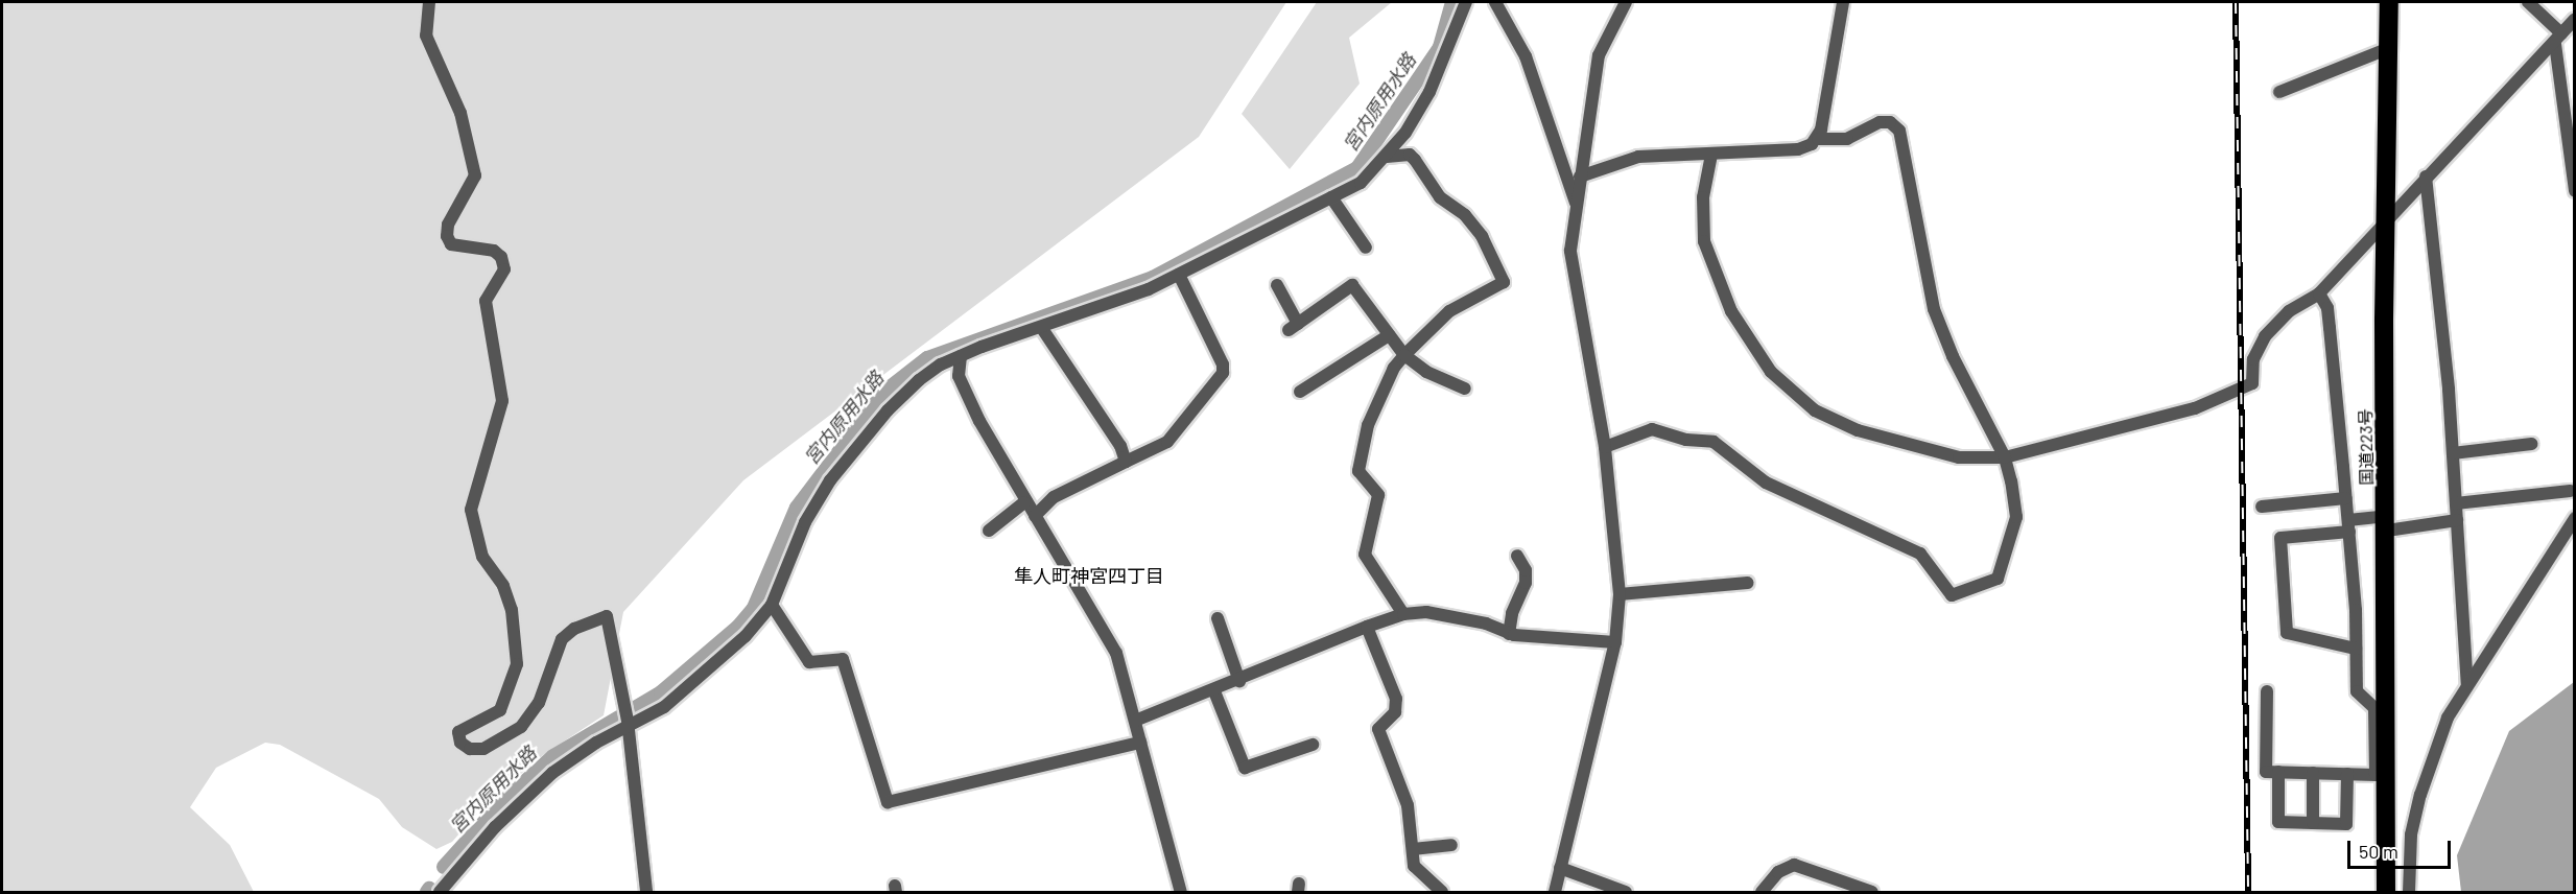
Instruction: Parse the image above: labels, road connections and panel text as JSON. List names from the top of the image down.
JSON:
{
  "streets": {
    "highway": ["国道223号"]
  },
  "districts": ["隼人町神宮四丁目"],
  "water": ["宮内原用水路"],
  "scale_bar": "50 m"
}
